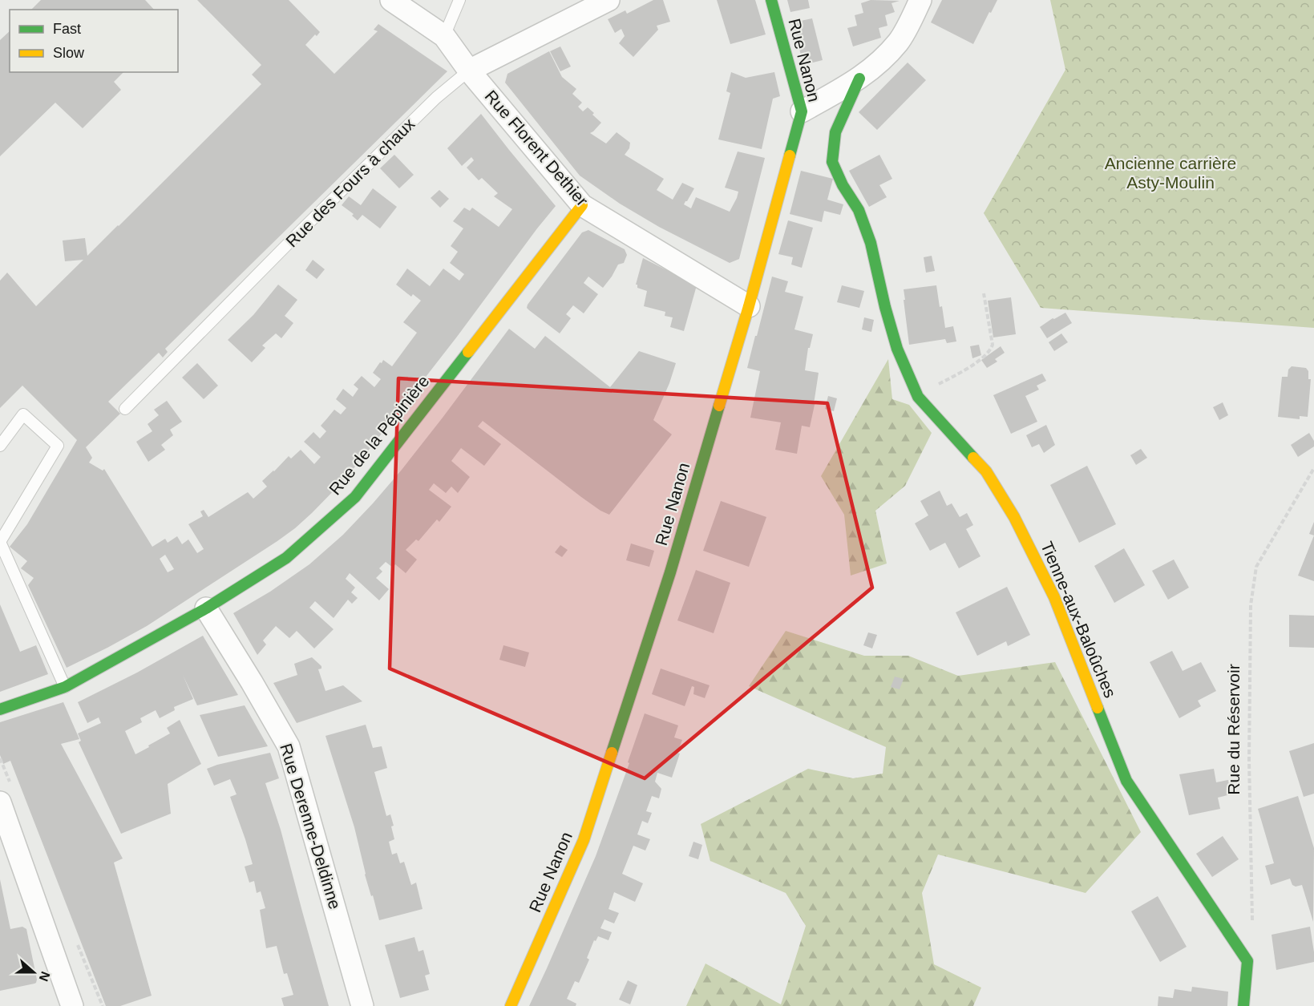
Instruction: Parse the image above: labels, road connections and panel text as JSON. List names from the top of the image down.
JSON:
{
  "streets": {
    "street": [
      "Rue Nanon",
      "Rue Florent Dethier",
      "Rue des Fours à chaux",
      "Rue de la Pépinière",
      "Tienne-aux-Baloûches",
      "Rue Derenne-Deldinne"
    ],
    "path": ["Rue du Réservoir"]
  },
  "crossings": [
    ["Rue Nanon", "Rue Florent Dethier"],
    ["Rue Florent Dethier", "Rue des Fours à chaux"],
    ["Rue Florent Dethier", "Rue de la Pépinière"],
    ["Rue de la Pépinière", "Rue Derenne-Deldinne"]
  ],
  "parks": ["Ancienne carrière Asty-Moulin"],
  "legend": ["Fast", "Slow"],
  "north": "right"
}
